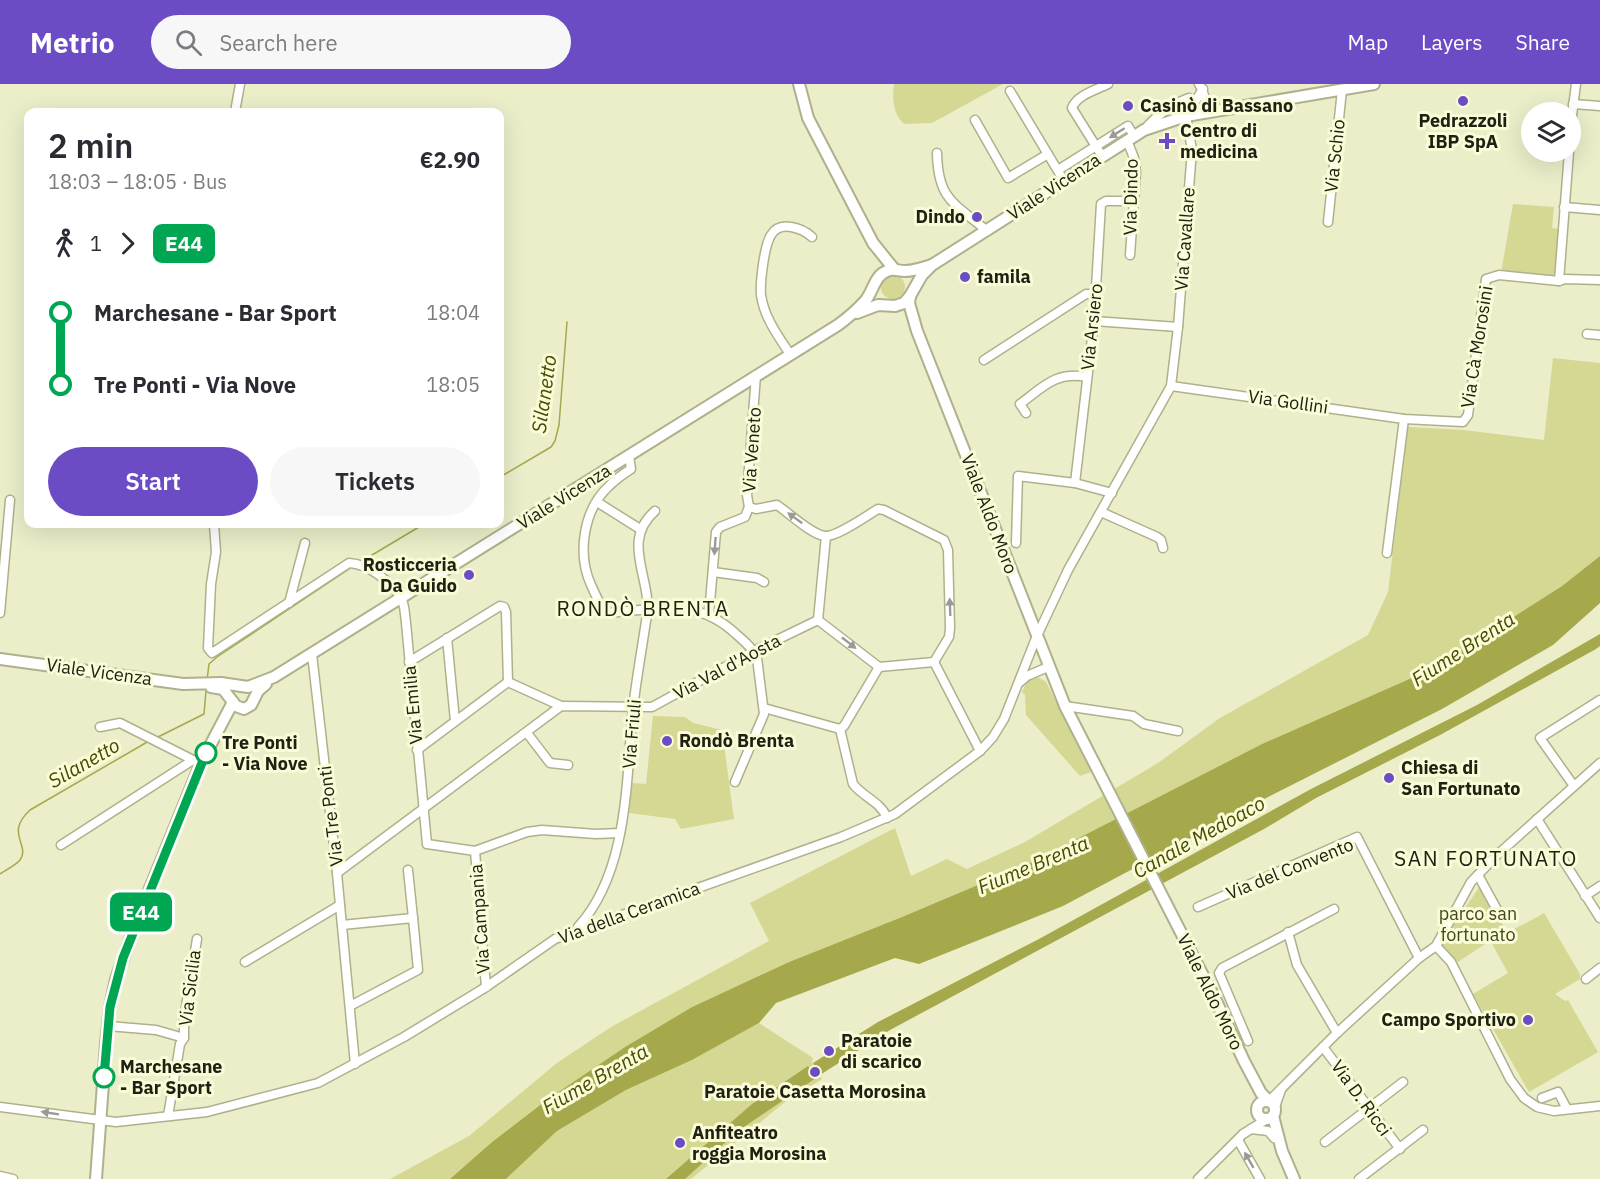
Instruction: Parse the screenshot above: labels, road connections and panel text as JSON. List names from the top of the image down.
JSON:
{
  "streets": {
    "main road": ["Viale Vicenza", "Viale Aldo Moro"],
    "street": [
      "Via Schio",
      "Via Dindo",
      "Via Cavallare",
      "Via Arsiero",
      "Via Cà Morosini",
      "Via Gollini",
      "Via Veneto",
      "Via Val d'Aosta",
      "Via Emilia",
      "Via Friuli",
      "Via Tre Ponti",
      "Via del Convento",
      "Via della Ceramica",
      "Via Campania",
      "Via Sicilia",
      "Via D. Ricci"
    ]
  },
  "crossings": [
    ["Via Schio", "Viale Vicenza"],
    ["Viale Vicenza", "Via Dindo"],
    ["Viale Vicenza", "Via Cavallare"],
    ["Viale Vicenza", "Via Veneto"],
    ["Viale Vicenza", "Viale Aldo Moro"],
    ["Viale Vicenza", "Via Emilia"],
    ["Viale Vicenza", "Via Tre Ponti"],
    ["Via Dindo", "Via Arsiero"],
    ["Via Cavallare", "Via Gollini"],
    ["Via Cavallare", "Viale Aldo Moro"],
    ["Via Cavallare", "Via della Ceramica"],
    ["Via Cà Morosini", "Via Gollini"],
    ["Via Veneto", "Via Val d'Aosta"],
    ["Viale Aldo Moro", "Via della Ceramica"],
    ["Via Val d'Aosta", "Via Friuli"],
    ["Via Emilia", "Via Campania"],
    ["Via Friuli", "Via della Ceramica"],
    ["Via Tre Ponti", "Via della Ceramica"],
    ["Via della Ceramica", "Via Campania"],
    ["Via della Ceramica", "Via Sicilia"]
  ],
  "districts": ["RONDÒ BRENTA", "SAN FORTUNATO"],
  "water": ["Silanetto", "Fiume Brenta", "Canale Medoaco"],
  "parks": ["parco san fortunato"],
  "places": {
    "other": [
      "Pedrazzoli IBP SpA",
      "Casinò di Bassano",
      "Dindo",
      "famila",
      "Rosticceria Da Guido",
      "Rondò Brenta",
      "Tre Ponti - Via Nove",
      "Chiesa di San Fortunato",
      "Campo Sportivo",
      "Paratoie di scarico",
      "Paratoie Casetta Morosina",
      "Marchesane - Bar Sport",
      "Anfiteatro roggia Morosina"
    ],
    "health": ["Centro di medicina"]
  },
  "lines": ["bus line E44"],
  "page": {
    "header": "Metrio",
    "search": "Search here",
    "nav": ["Map", "Layers", "Share"],
    "on_map": "E44",
    "heading": ["2 min", "18:03 – 18:05 · Bus", "€2.90"],
    "legs": ["1", "E44"],
    "list": [
      {
        "name": "Marchesane - Bar Sport",
        "value": "18:04"
      },
      {
        "name": "Tre Ponti - Via Nove",
        "value": "18:05"
      }
    ],
    "buttons": ["Start", "Tickets"]
  }
}
